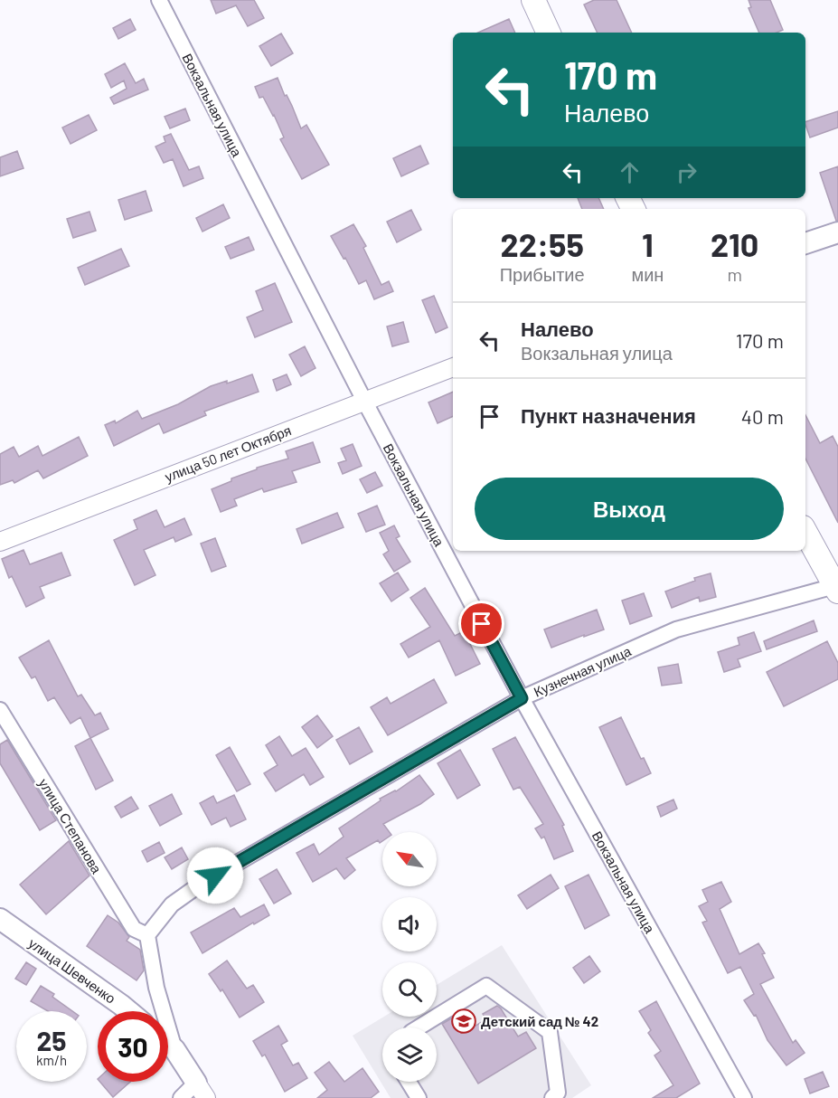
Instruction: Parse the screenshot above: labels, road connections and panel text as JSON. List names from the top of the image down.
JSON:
{
  "streets": {
    "main road": ["улица Шевченко"],
    "street": [
      "Вокзальная улица",
      "улица 50 лет Октября",
      "Кузнечная улица",
      "улица Степанова"
    ]
  },
  "crossings": [
    ["Вокзальная улица", "улица 50 лет Октября"],
    ["Вокзальная улица", "Кузнечная улица"],
    ["Кузнечная улица", "улица Степанова"]
  ],
  "places": {
    "school or university": ["Детский сад № 42"]
  },
  "north": "top left",
  "page": {
    "turn": ["170 m", "Налево"],
    "eta": [
      "22:55",
      "Прибытие",
      "1",
      "мин",
      "210",
      "m"
    ],
    "list": [
      {
        "name": "Налево",
        "note": "Вокзальная улица",
        "value": "170 m"
      },
      {
        "name": "Пункт назначения",
        "value": "40 m"
      }
    ],
    "buttons": "Выход",
    "speed": "25 km/h",
    "limit": "30"
  }
}
